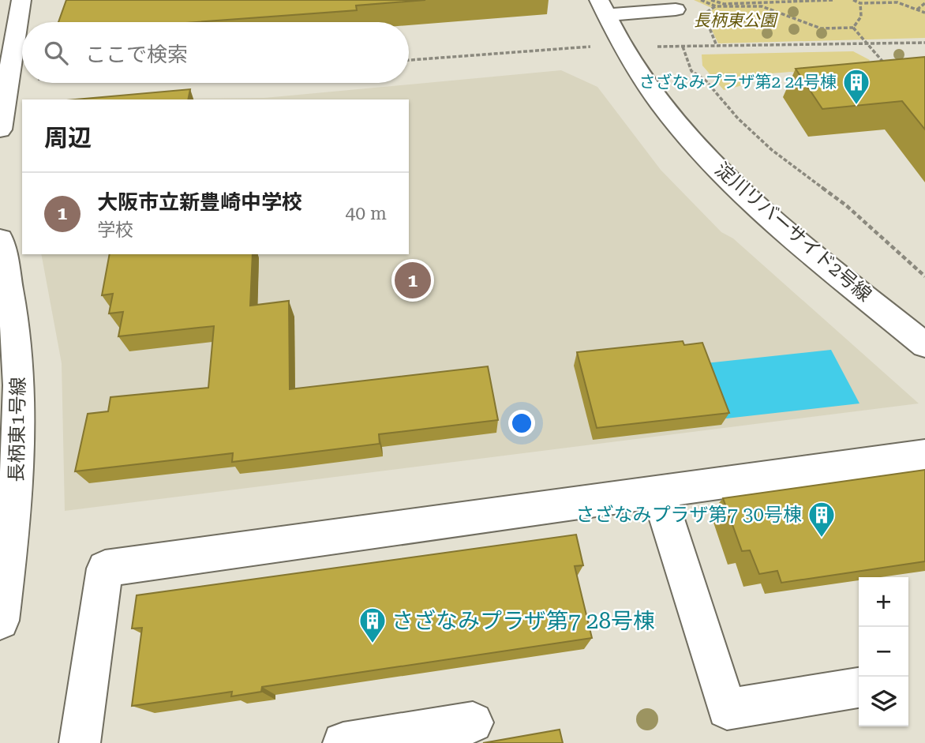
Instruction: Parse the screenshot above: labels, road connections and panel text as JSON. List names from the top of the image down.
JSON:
{
  "streets": {
    "street": ["淀川リバーサイド2号線", "長柄東1号線"]
  },
  "parks": ["長柄東公園"],
  "places": {
    "building": ["さざなみプラザ第2 24号棟", "さざなみプラザ第7 30号棟", "さざなみプラザ第7 28号棟"]
  },
  "page": {
    "search": "ここで検索",
    "heading": "周辺",
    "list": [
      {
        "mark": "1",
        "name": "大阪市立新豊崎中学校",
        "note": "学校",
        "value": "40 m"
      }
    ],
    "pins": "1",
    "map_buttons": ["+", "−"]
  }
}
